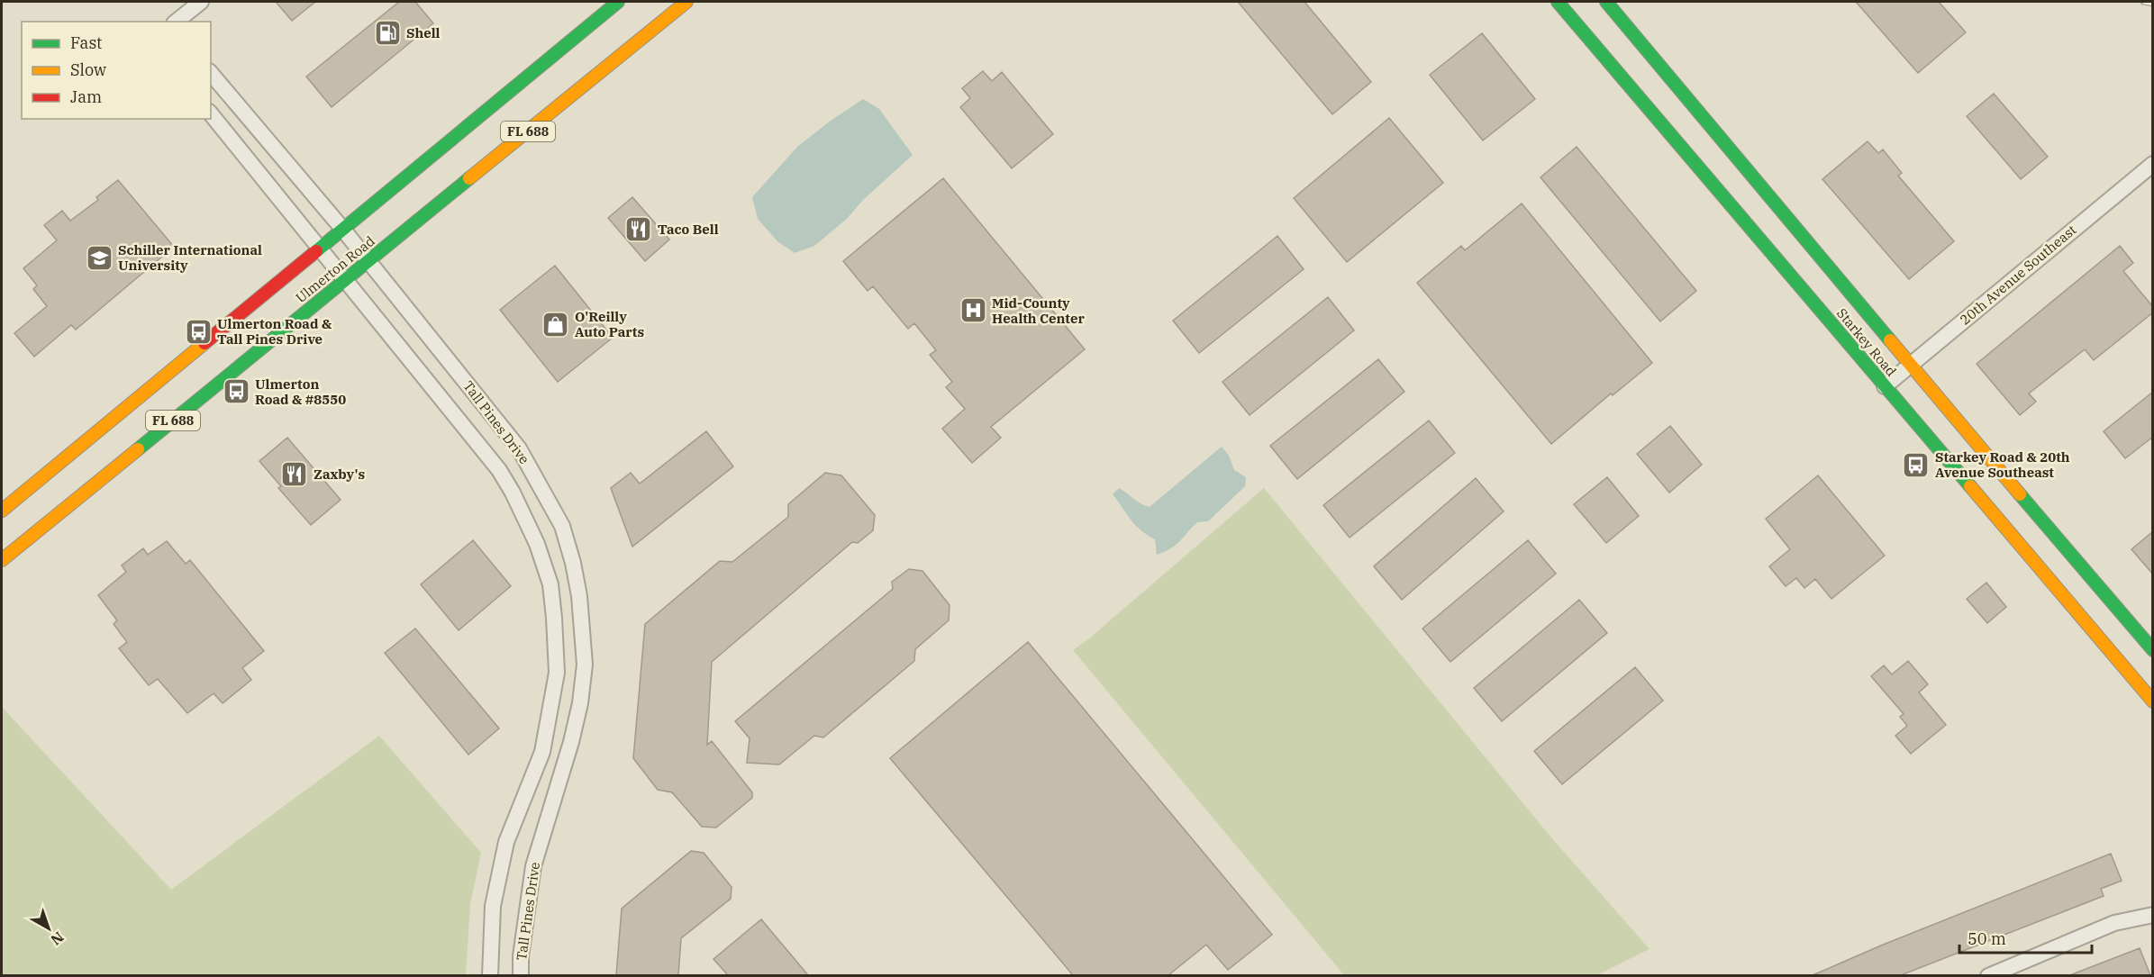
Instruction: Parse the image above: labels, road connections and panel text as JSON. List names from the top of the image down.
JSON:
{
  "streets": {
    "main road": ["FL 688", "Ulmerton Road", "Starkey Road"],
    "street": ["20th Avenue Southeast", "Tall Pines Drive"]
  },
  "crossings": [
    ["Ulmerton Road", "Tall Pines Drive"],
    ["20th Avenue Southeast", "Starkey Road"]
  ],
  "places": {
    "fuel station": ["Shell"],
    "restaurant": ["Taco Bell", "Zaxby's"],
    "school or university": ["Schiller International University"],
    "hospital": ["Mid-County Health Center"],
    "shop": ["O'Reilly Auto Parts"],
    "bus stop": ["Ulmerton Road & Tall Pines Drive", "Ulmerton Road & #8550", "Starkey Road & 20th Avenue Southeast"]
  },
  "legend": ["Fast", "Slow", "Jam"],
  "scale_bar": "50 m",
  "north": "bottom right"
}
